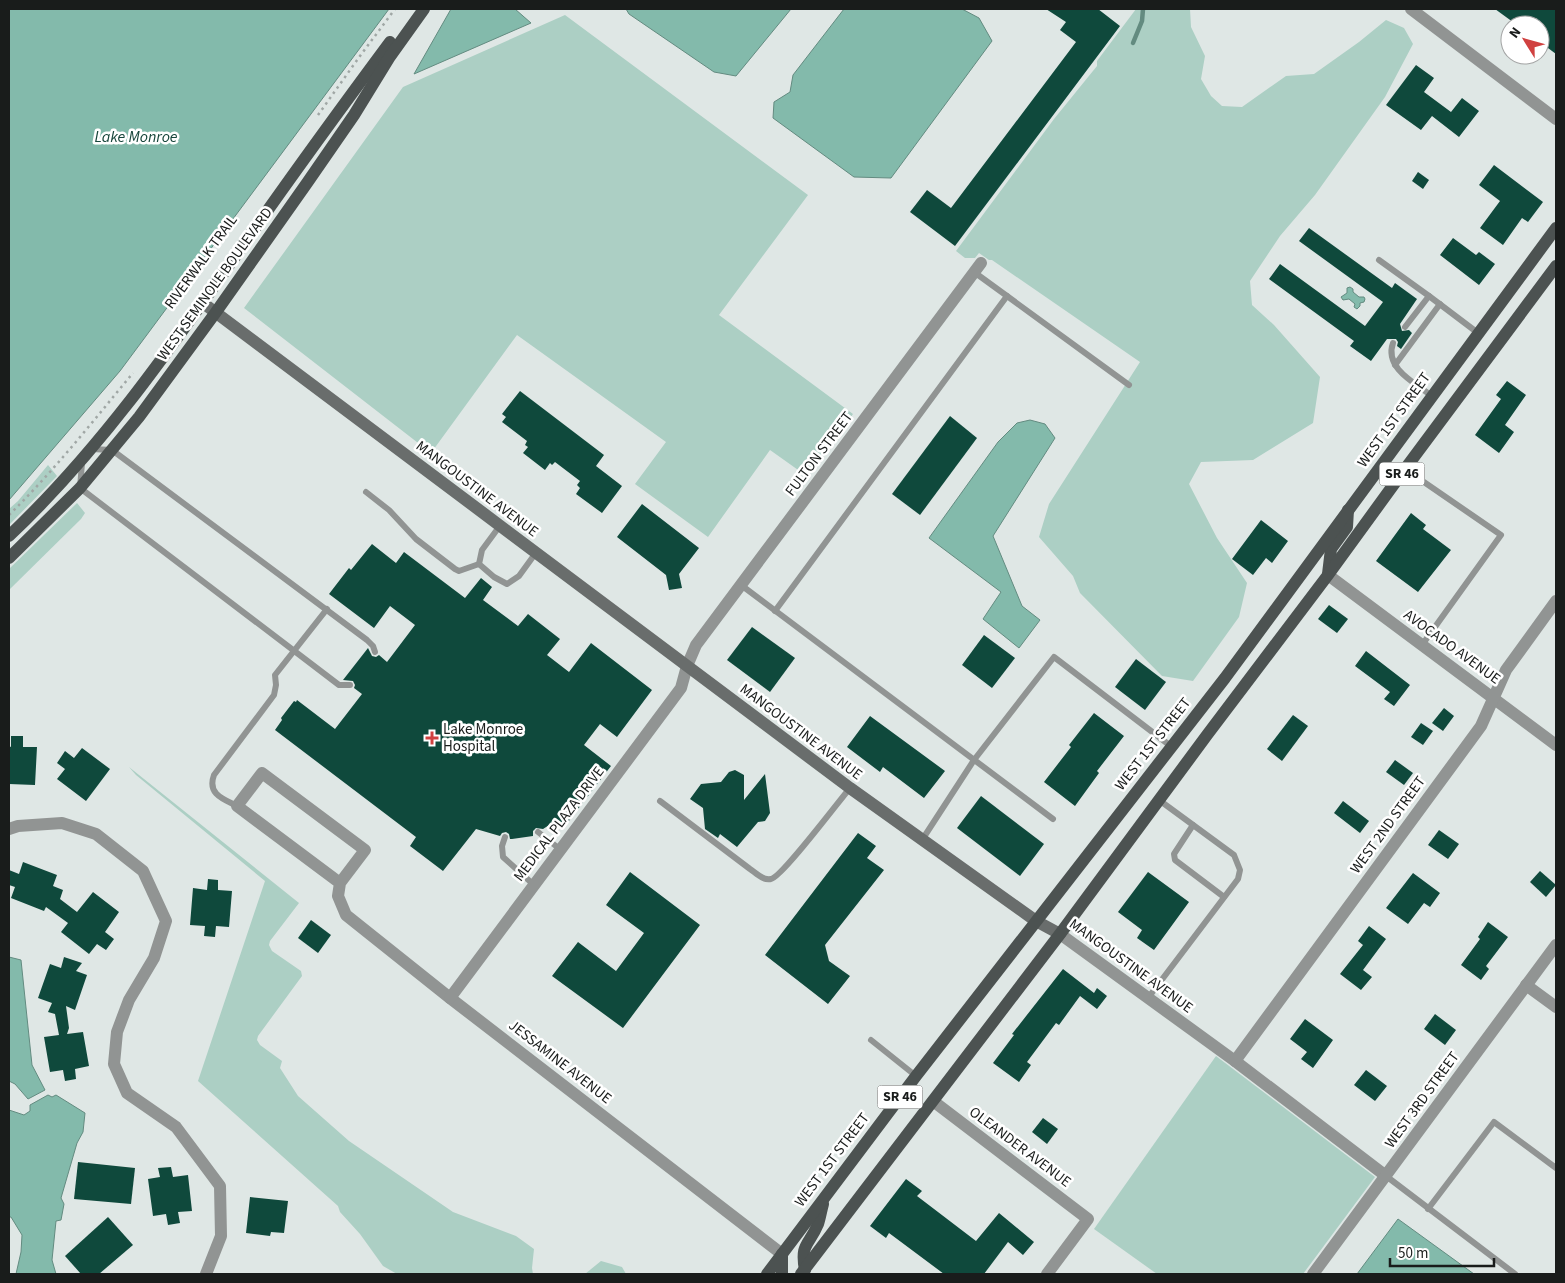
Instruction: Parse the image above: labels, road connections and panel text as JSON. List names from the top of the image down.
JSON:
{
  "streets": {
    "main road": ["WEST SEMINOLE BOULEVARD", "WEST 1ST STREET", "SR 46"],
    "street": [
      "FULTON STREET",
      "MANGOUSTINE AVENUE",
      "AVOCADO AVENUE",
      "MEDICAL PLAZA DRIVE",
      "WEST 2ND STREET",
      "JESSAMINE AVENUE",
      "WEST 3RD STREET",
      "OLEANDER AVENUE"
    ]
  },
  "crossings": [
    ["WEST SEMINOLE BOULEVARD", "MANGOUSTINE AVENUE"],
    ["WEST 1ST STREET", "MANGOUSTINE AVENUE"],
    ["WEST 1ST STREET", "JESSAMINE AVENUE"],
    ["FULTON STREET", "MANGOUSTINE AVENUE"],
    ["FULTON STREET", "MEDICAL PLAZA DRIVE"],
    ["SR 46", "MANGOUSTINE AVENUE"],
    ["SR 46", "AVOCADO AVENUE"],
    ["SR 46", "OLEANDER AVENUE"],
    ["MANGOUSTINE AVENUE", "MEDICAL PLAZA DRIVE"],
    ["MANGOUSTINE AVENUE", "WEST 2ND STREET"],
    ["MANGOUSTINE AVENUE", "WEST 3RD STREET"],
    ["AVOCADO AVENUE", "WEST 2ND STREET"],
    ["MEDICAL PLAZA DRIVE", "JESSAMINE AVENUE"]
  ],
  "water": ["Lake Monroe"],
  "places": {
    "health": ["Lake Monroe Hospital"]
  },
  "scale_bar": "50 m",
  "north": "top left"
}
